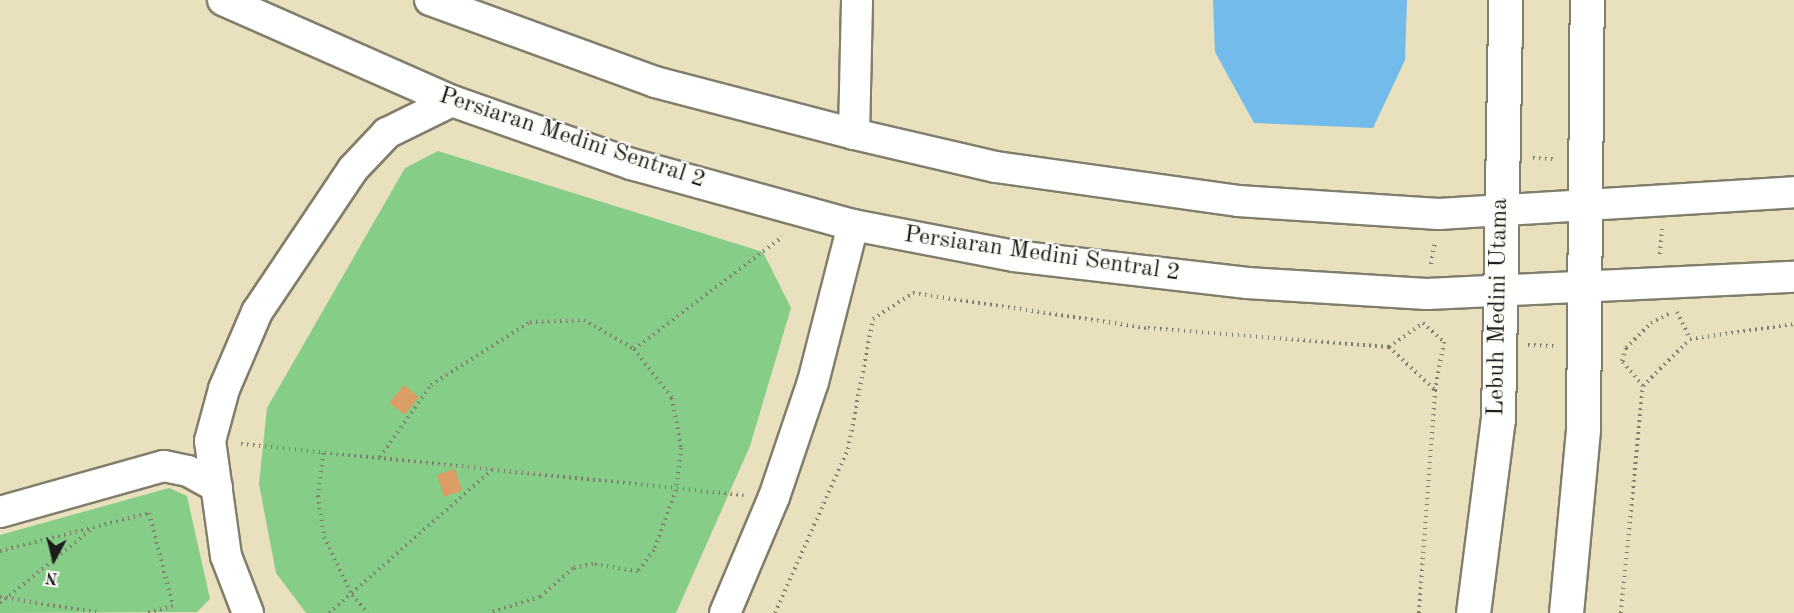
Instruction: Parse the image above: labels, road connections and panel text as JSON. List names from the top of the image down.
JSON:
{
  "streets": {
    "main road": ["Lebuh Medini Utama"],
    "street": ["Persiaran Medini Sentral 2"]
  },
  "crossings": [
    ["Persiaran Medini Sentral 2", "Lebuh Medini Utama"]
  ],
  "north": "bottom"
}
